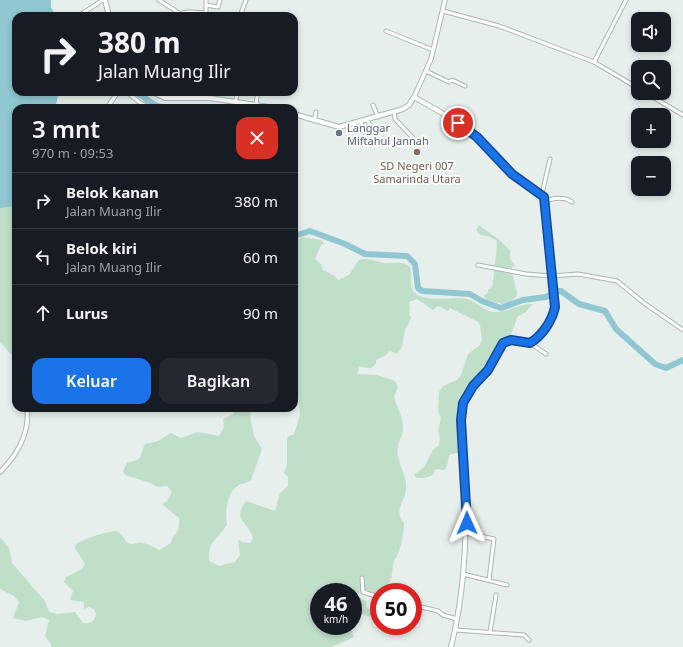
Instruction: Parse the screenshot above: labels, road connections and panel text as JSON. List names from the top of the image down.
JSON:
{
  "places": ["Langgar Miftahul Jannah", "SD Negeri 007 Samarinda Utara"],
  "page": {
    "map_buttons": ["+", "−"],
    "turn": ["380 m", "Jalan Muang Ilir"],
    "heading": ["3 mnt", "970 m · 09:53"],
    "list": [
      {
        "name": "Belok kanan",
        "note": "Jalan Muang Ilir",
        "value": "380 m"
      },
      {
        "name": "Belok kiri",
        "note": "Jalan Muang Ilir",
        "value": "60 m"
      },
      {
        "name": "Lurus",
        "value": "90 m"
      }
    ],
    "buttons": ["Keluar", "Bagikan"],
    "speed": "46 km/h",
    "limit": "50"
  }
}
